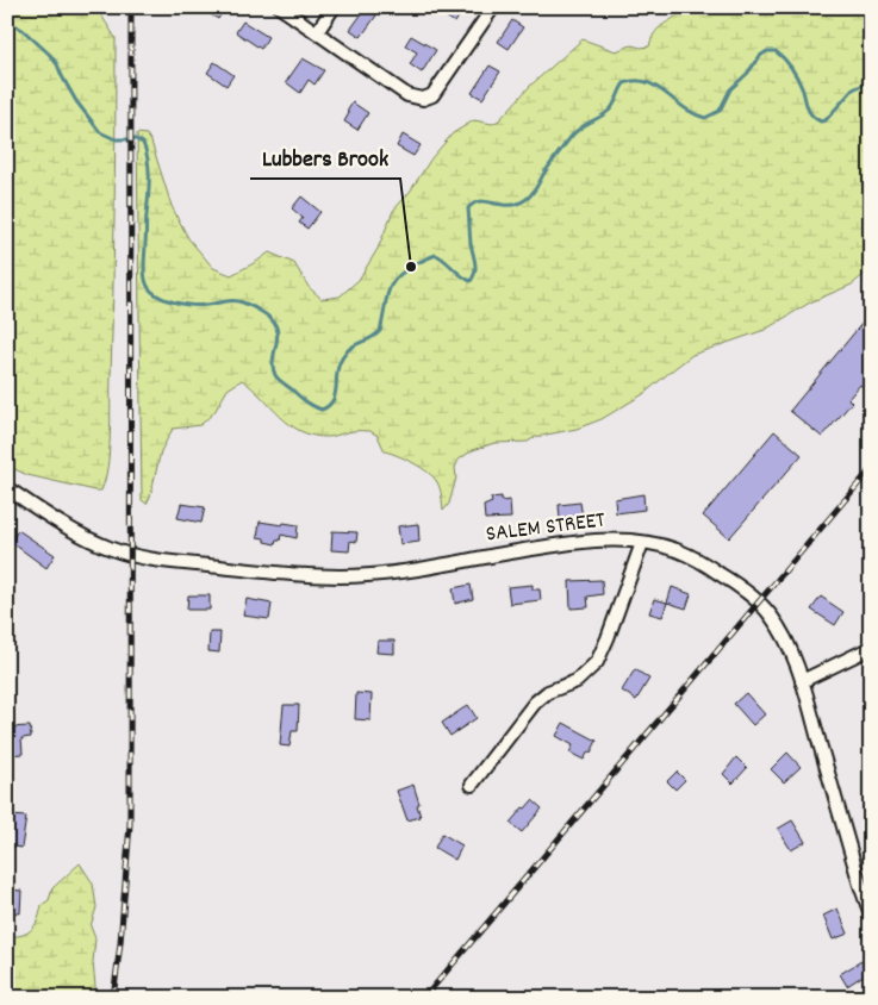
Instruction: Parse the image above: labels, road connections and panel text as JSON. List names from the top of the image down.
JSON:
{
  "streets": {
    "street": ["SALEM STREET"]
  },
  "places": ["Lubbers Brook"]
}
